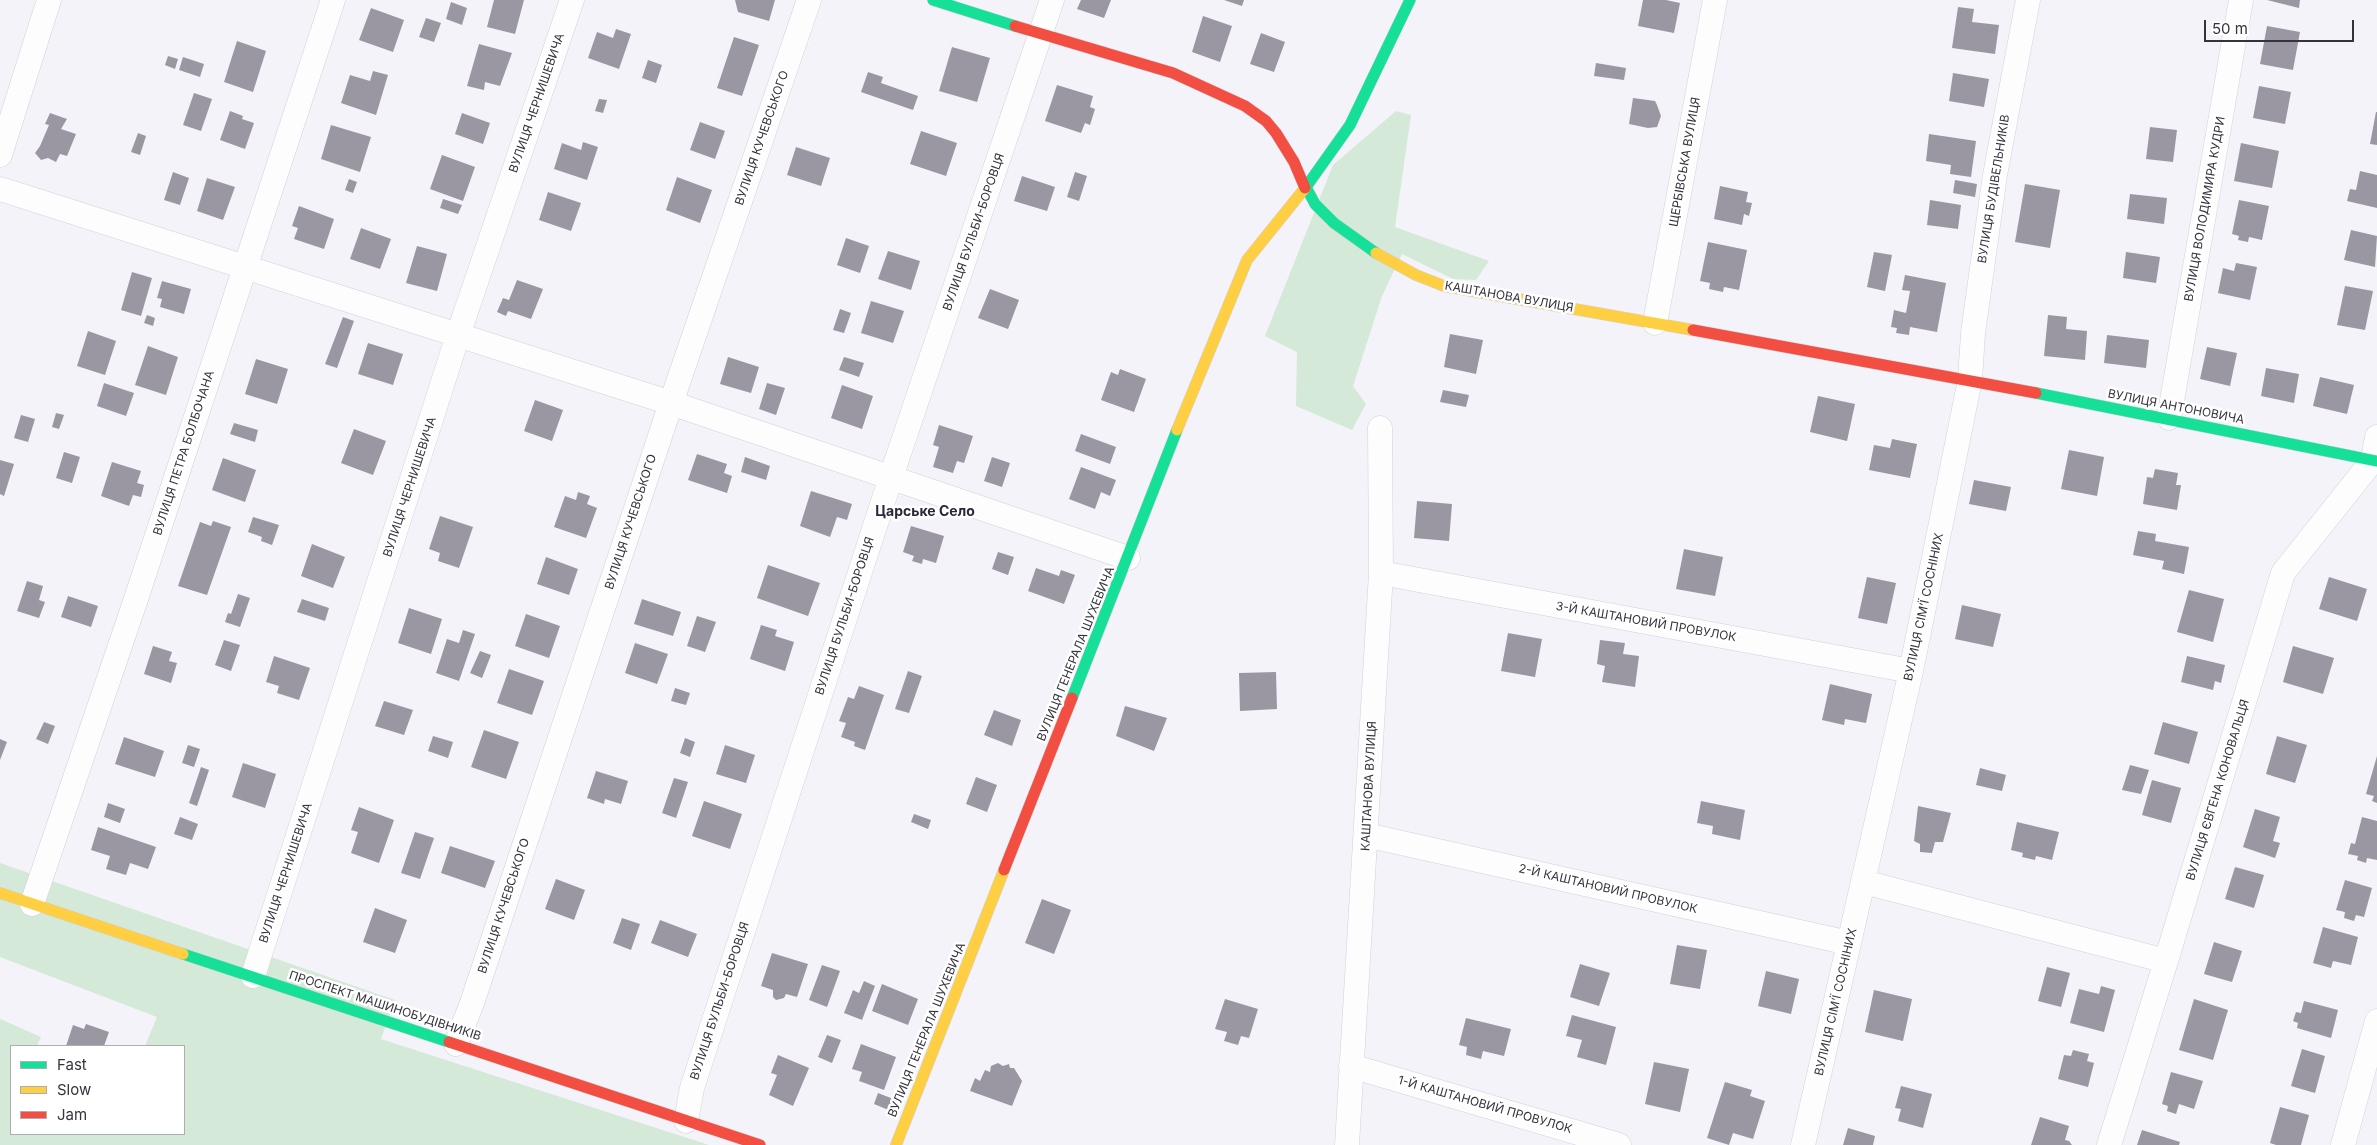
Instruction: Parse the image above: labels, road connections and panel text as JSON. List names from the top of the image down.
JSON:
{
  "streets": {
    "street": [
      "ВУЛИЦЯ ЧЕРНИШЕВИЧА",
      "ВУЛИЦЯ КУЧЕВСЬКОГО",
      "ЩЕРБІВСЬКА ВУЛИЦЯ",
      "ВУЛИЦЯ БУДІВЕЛЬНИКІВ",
      "ВУЛИЦЯ ВОЛОДИМИРА КУДРИ",
      "ВУЛИЦЯ БУЛЬБИ-БОРОВЦЯ",
      "КАШТАНОВА ВУЛИЦЯ",
      "ВУЛИЦЯ АНТОНОВИЧА",
      "ВУЛИЦЯ ПЕТРА БОЛБОЧАНА",
      "ВУЛИЦЯ СІМ’Ї СОСНІНИХ",
      "3-Й КАШТАНОВИЙ ПРОВУЛОК",
      "ВУЛИЦЯ ГЕНЕРАЛА ШУХЕВИЧА",
      "ВУЛИЦЯ ЄВГЕНА КОНОВАЛЬЦЯ",
      "2-Й КАШТАНОВИЙ ПРОВУЛОК",
      "ПРОСПЕКТ МАШИНОБУДІВНИКІВ",
      "1-Й КАШТАНОВИЙ ПРОВУЛОК"
    ]
  },
  "crossings": [
    ["ВУЛИЦЯ ЧЕРНИШЕВИЧА", "ПРОСПЕКТ МАШИНОБУДІВНИКІВ"],
    ["ВУЛИЦЯ КУЧЕВСЬКОГО", "ПРОСПЕКТ МАШИНОБУДІВНИКІВ"],
    ["ЩЕРБІВСЬКА ВУЛИЦЯ", "КАШТАНОВА ВУЛИЦЯ"],
    ["ВУЛИЦЯ БУДІВЕЛЬНИКІВ", "ВУЛИЦЯ АНТОНОВИЧА"],
    ["ВУЛИЦЯ БУДІВЕЛЬНИКІВ", "ВУЛИЦЯ СІМ’Ї СОСНІНИХ"],
    ["ВУЛИЦЯ ВОЛОДИМИРА КУДРИ", "ВУЛИЦЯ АНТОНОВИЧА"],
    ["ВУЛИЦЯ БУЛЬБИ-БОРОВЦЯ", "ПРОСПЕКТ МАШИНОБУДІВНИКІВ"],
    ["КАШТАНОВА ВУЛИЦЯ", "3-Й КАШТАНОВИЙ ПРОВУЛОК"],
    ["КАШТАНОВА ВУЛИЦЯ", "ВУЛИЦЯ ГЕНЕРАЛА ШУХЕВИЧА"],
    ["КАШТАНОВА ВУЛИЦЯ", "2-Й КАШТАНОВИЙ ПРОВУЛОК"],
    ["КАШТАНОВА ВУЛИЦЯ", "1-Й КАШТАНОВИЙ ПРОВУЛОК"],
    ["ВУЛИЦЯ АНТОНОВИЧА", "ВУЛИЦЯ СІМ’Ї СОСНІНИХ"],
    ["ВУЛИЦЯ АНТОНОВИЧА", "ВУЛИЦЯ ЄВГЕНА КОНОВАЛЬЦЯ"],
    ["ВУЛИЦЯ ПЕТРА БОЛБОЧАНА", "ПРОСПЕКТ МАШИНОБУДІВНИКІВ"],
    ["ВУЛИЦЯ СІМ’Ї СОСНІНИХ", "3-Й КАШТАНОВИЙ ПРОВУЛОК"],
    ["ВУЛИЦЯ СІМ’Ї СОСНІНИХ", "2-Й КАШТАНОВИЙ ПРОВУЛОК"]
  ],
  "districts": ["Царське Село"],
  "legend": ["Fast", "Slow", "Jam"],
  "scale_bar": "50 m"
}
